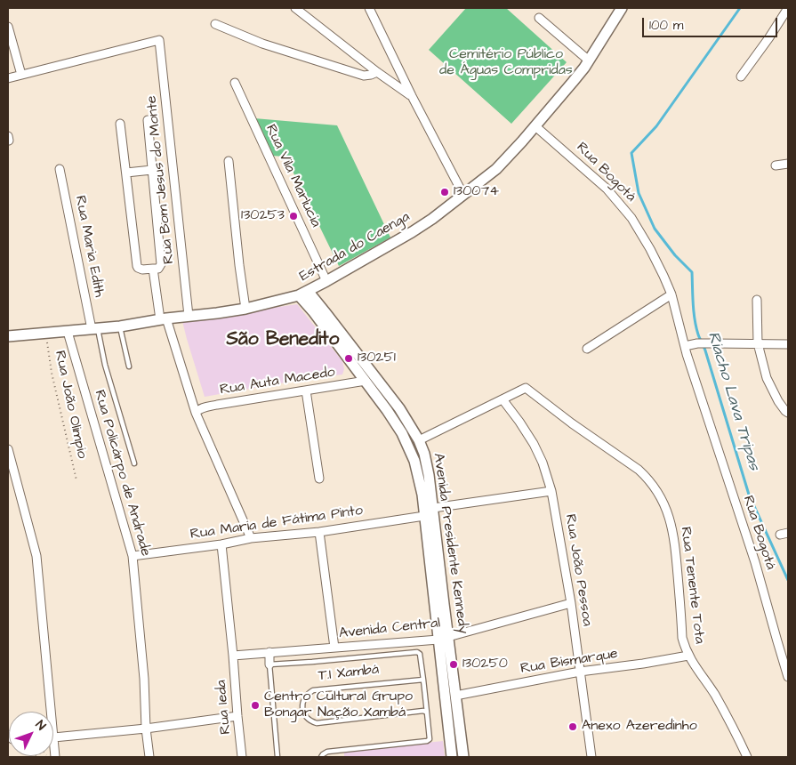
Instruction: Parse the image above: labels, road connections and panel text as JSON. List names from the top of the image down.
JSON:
{
  "streets": {
    "main road": ["Estrada do Caenga", "Avenida Presidente Kennedy"],
    "street": [
      "Rua Bogotá",
      "Rua Vila Marlucia",
      "Rua Bom Jesus do Monte",
      "Rua Maria Edith",
      "Rua Auta Macedo",
      "Rua Policárpo de Andrade",
      "Rua Maria de Fátima Pinto",
      "Rua João Pessoa",
      "Rua Tenente Tota",
      "Avenida Central",
      "Rua Bismarque",
      "Rua Ieda"
    ],
    "lane": ["T.I Xambá"],
    "path": ["Rua João Olimpio"]
  },
  "crossings": [
    ["Rua Bogotá", "Estrada do Caenga"],
    ["Rua Vila Marlucia", "Estrada do Caenga"],
    ["Rua Bom Jesus do Monte", "Estrada do Caenga"],
    ["Rua Maria Edith", "Estrada do Caenga"],
    ["Estrada do Caenga", "Rua João Olimpio"],
    ["Estrada do Caenga", "Rua Policárpo de Andrade"],
    ["Estrada do Caenga", "Avenida Presidente Kennedy"],
    ["Rua Auta Macedo", "Avenida Presidente Kennedy"],
    ["Rua Policárpo de Andrade", "Rua Maria de Fátima Pinto"],
    ["Rua Maria de Fátima Pinto", "Avenida Presidente Kennedy"],
    ["Rua Maria de Fátima Pinto", "Rua Ieda"],
    ["Avenida Presidente Kennedy", "Avenida Central"],
    ["Avenida Presidente Kennedy", "Rua Bismarque"],
    ["Rua João Pessoa", "Rua Tenente Tota"],
    ["Rua João Pessoa", "Avenida Central"],
    ["Rua João Pessoa", "Rua Bismarque"],
    ["Rua Tenente Tota", "Rua Bismarque"],
    ["Avenida Central", "Rua Ieda"]
  ],
  "districts": ["São Benedito"],
  "water": ["Riacho Lava Tripas"],
  "parks": ["Cemitério Público de Águas Compridas"],
  "places": [
    "130074",
    "130253",
    "130251",
    "130250",
    "Centro Cultural Grupo Bongar Nação Xambá",
    "Anexo Azeredinho"
  ],
  "scale_bar": "100 m",
  "north": "top right"
}
